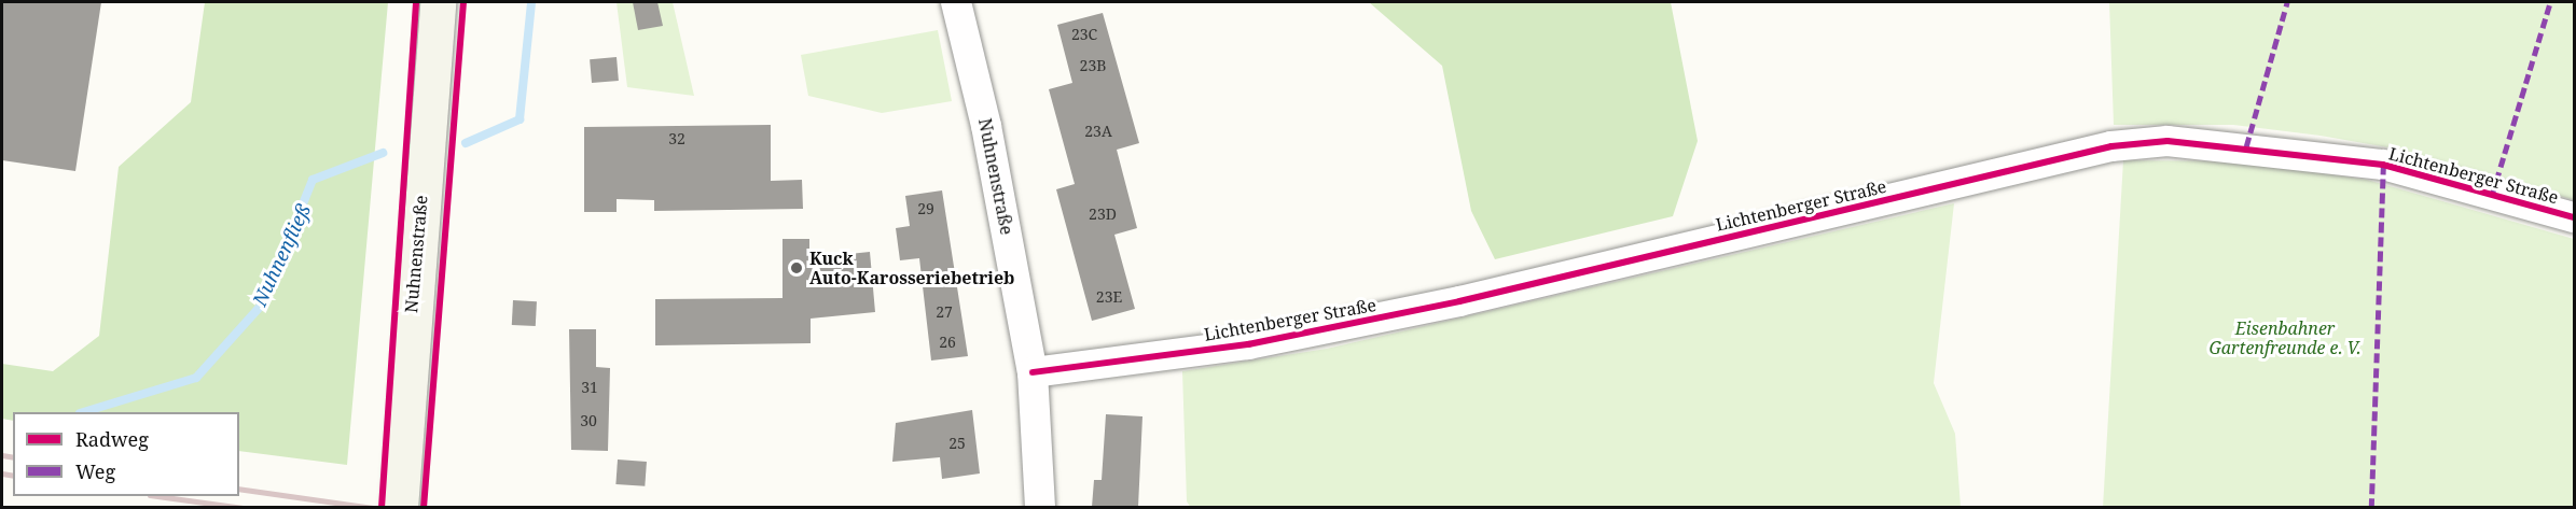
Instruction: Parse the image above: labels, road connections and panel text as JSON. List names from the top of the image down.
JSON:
{
  "streets": {
    "main road": ["Nuhnenstraße"],
    "street": ["Lichtenberger Straße"]
  },
  "crossings": [
    ["Lichtenberger Straße", "Nuhnenstraße"]
  ],
  "water": ["Nuhnenfließ"],
  "parks": ["Eisenbahner Gartenfreunde e. V."],
  "places": ["Kuck Auto-Karosseriebetrieb"],
  "house_numbers": [
    "23C",
    "23B",
    "23A",
    "32",
    "29",
    "23D",
    "23E",
    "27",
    "26",
    "31",
    "30",
    "25"
  ],
  "legend": ["Radweg", "Weg"]
}
